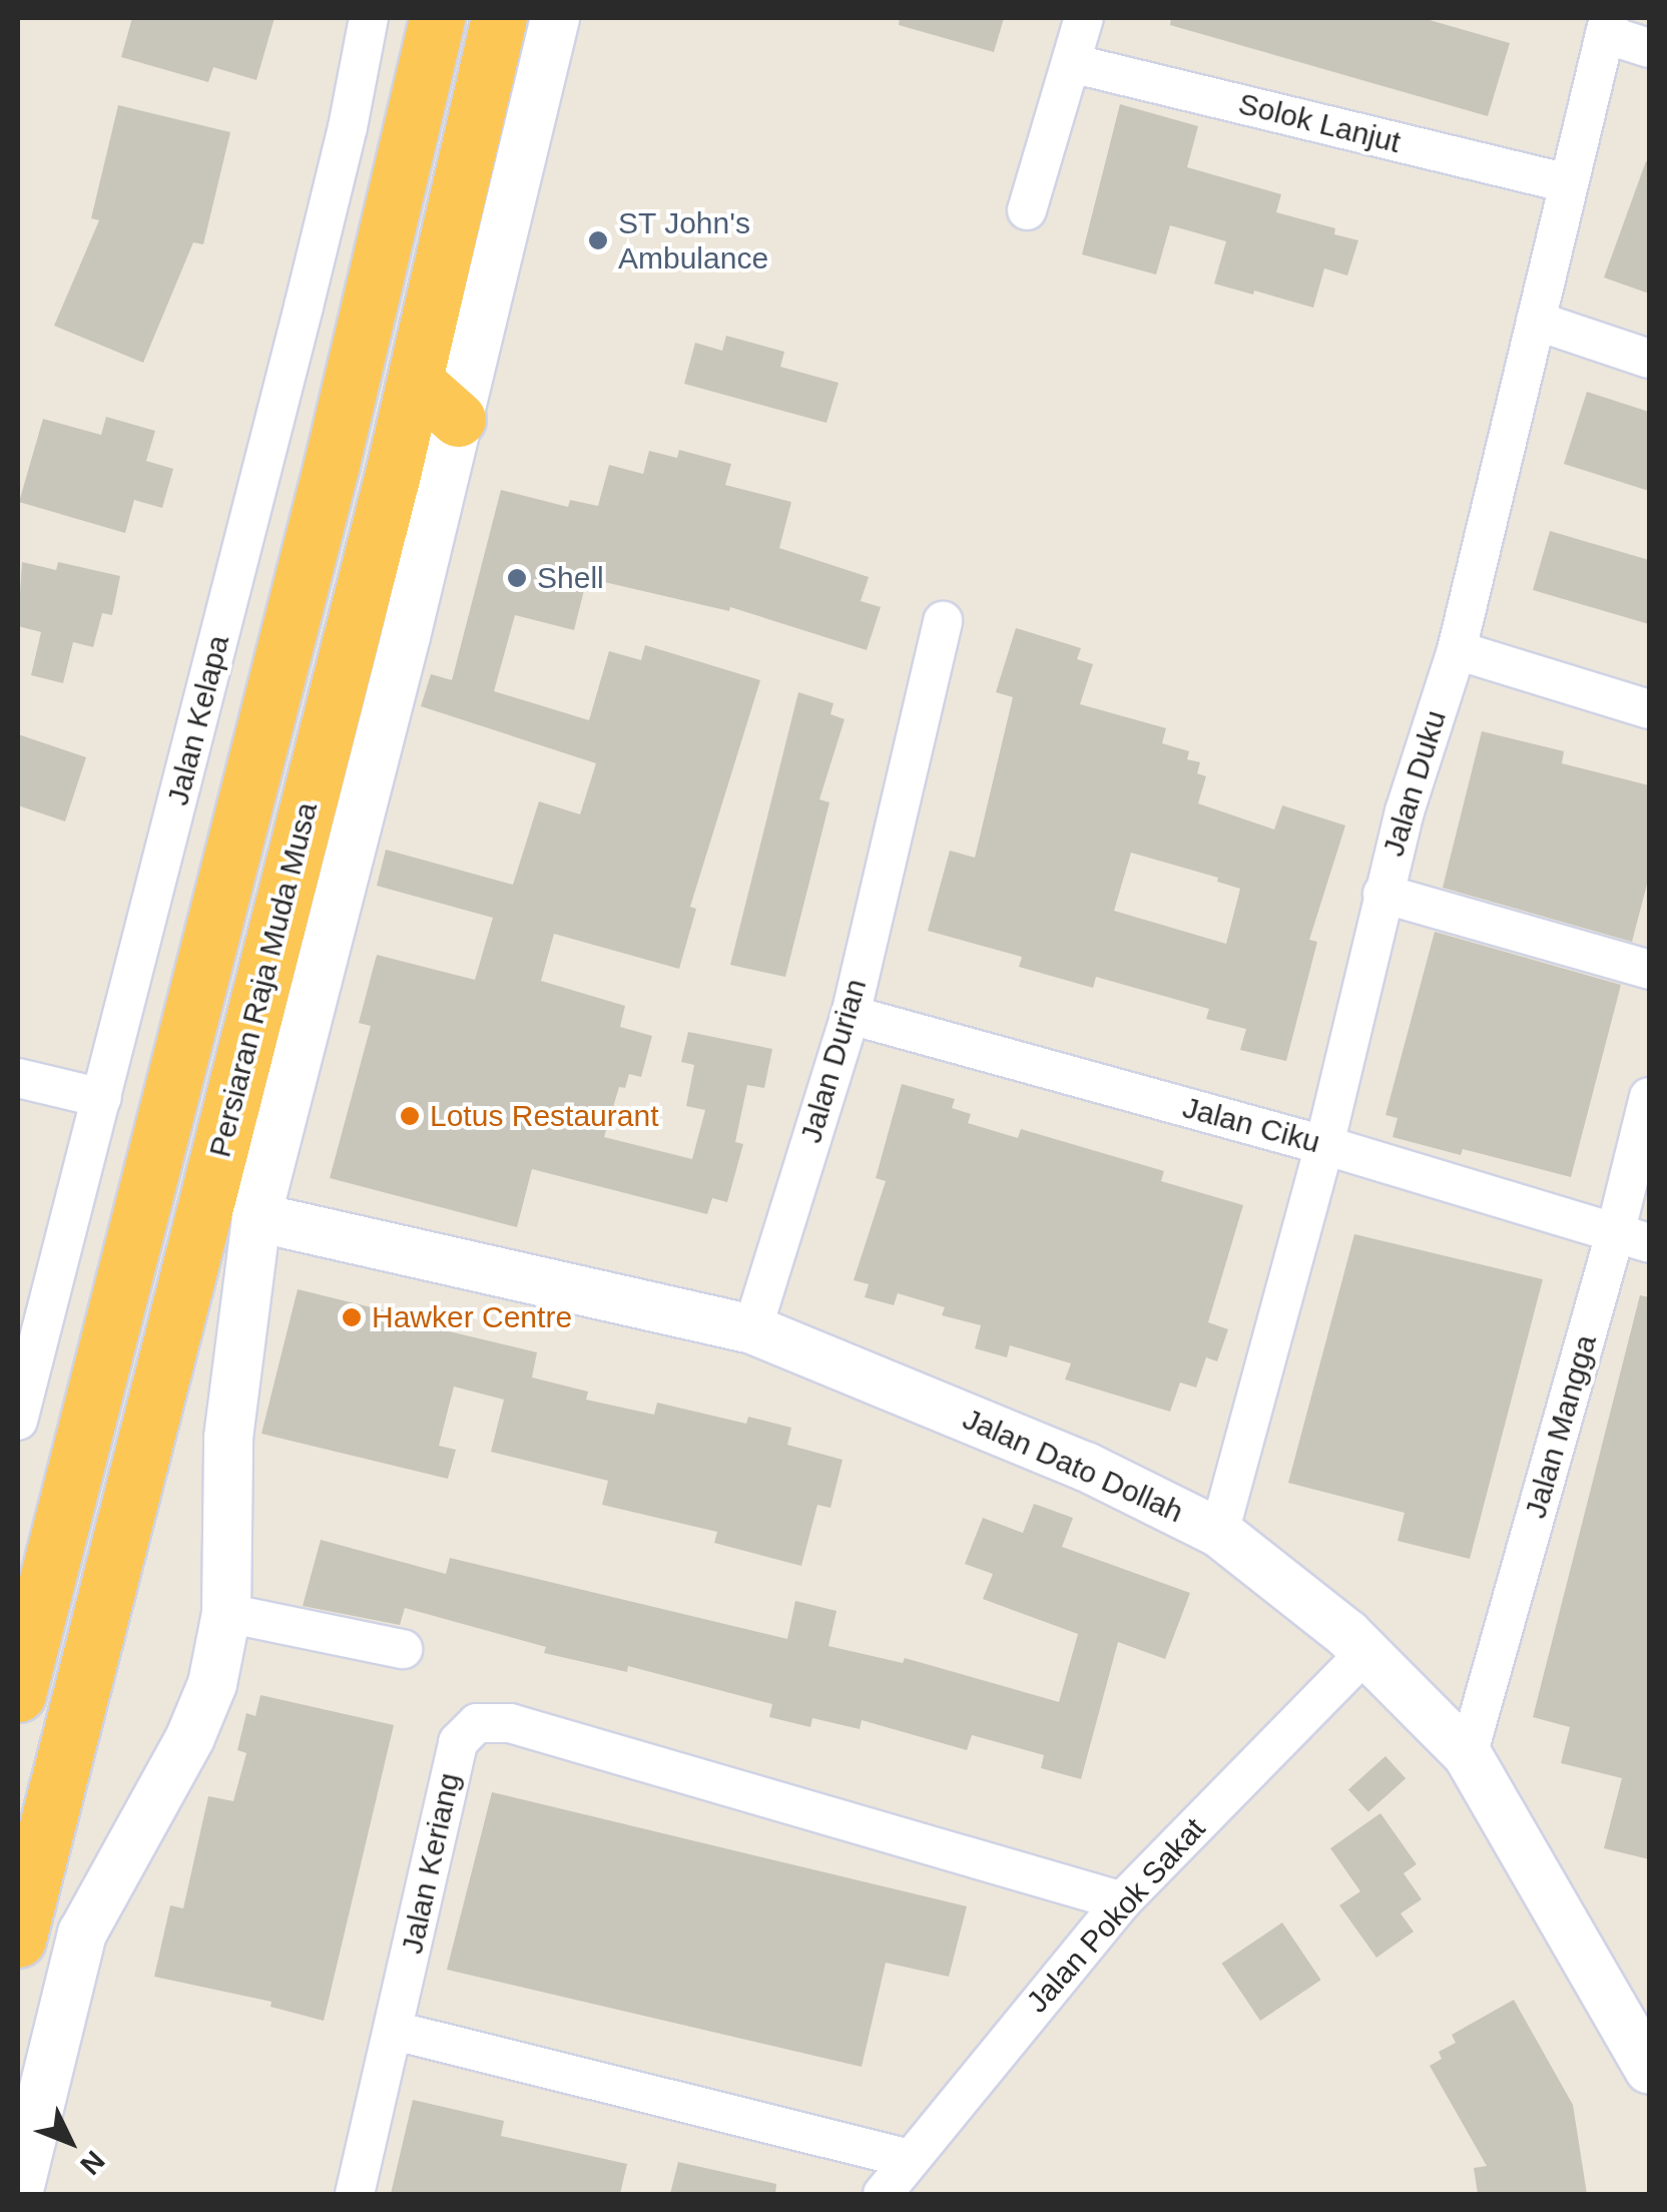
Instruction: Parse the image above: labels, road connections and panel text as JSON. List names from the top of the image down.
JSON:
{
  "streets": {
    "highway": ["Persiaran Raja Muda Musa"],
    "street": [
      "Solok Lanjut",
      "Jalan Kelapa",
      "Jalan Duku",
      "Jalan Durian",
      "Jalan Ciku",
      "Jalan Mangga",
      "Jalan Dato Dollah",
      "Jalan Keriang",
      "Jalan Pokok Sakat"
    ]
  },
  "crossings": [
    ["Solok Lanjut", "Jalan Duku"],
    ["Jalan Duku", "Jalan Ciku"],
    ["Jalan Duku", "Jalan Dato Dollah"],
    ["Jalan Durian", "Jalan Ciku"],
    ["Jalan Durian", "Jalan Dato Dollah"],
    ["Jalan Ciku", "Jalan Mangga"],
    ["Jalan Mangga", "Jalan Dato Dollah"],
    ["Jalan Dato Dollah", "Jalan Pokok Sakat"],
    ["Jalan Keriang", "Jalan Pokok Sakat"]
  ],
  "places": [
    "ST John's Ambulance",
    "Shell",
    "Lotus Restaurant",
    "Hawker Centre"
  ],
  "north": "bottom right"
}
